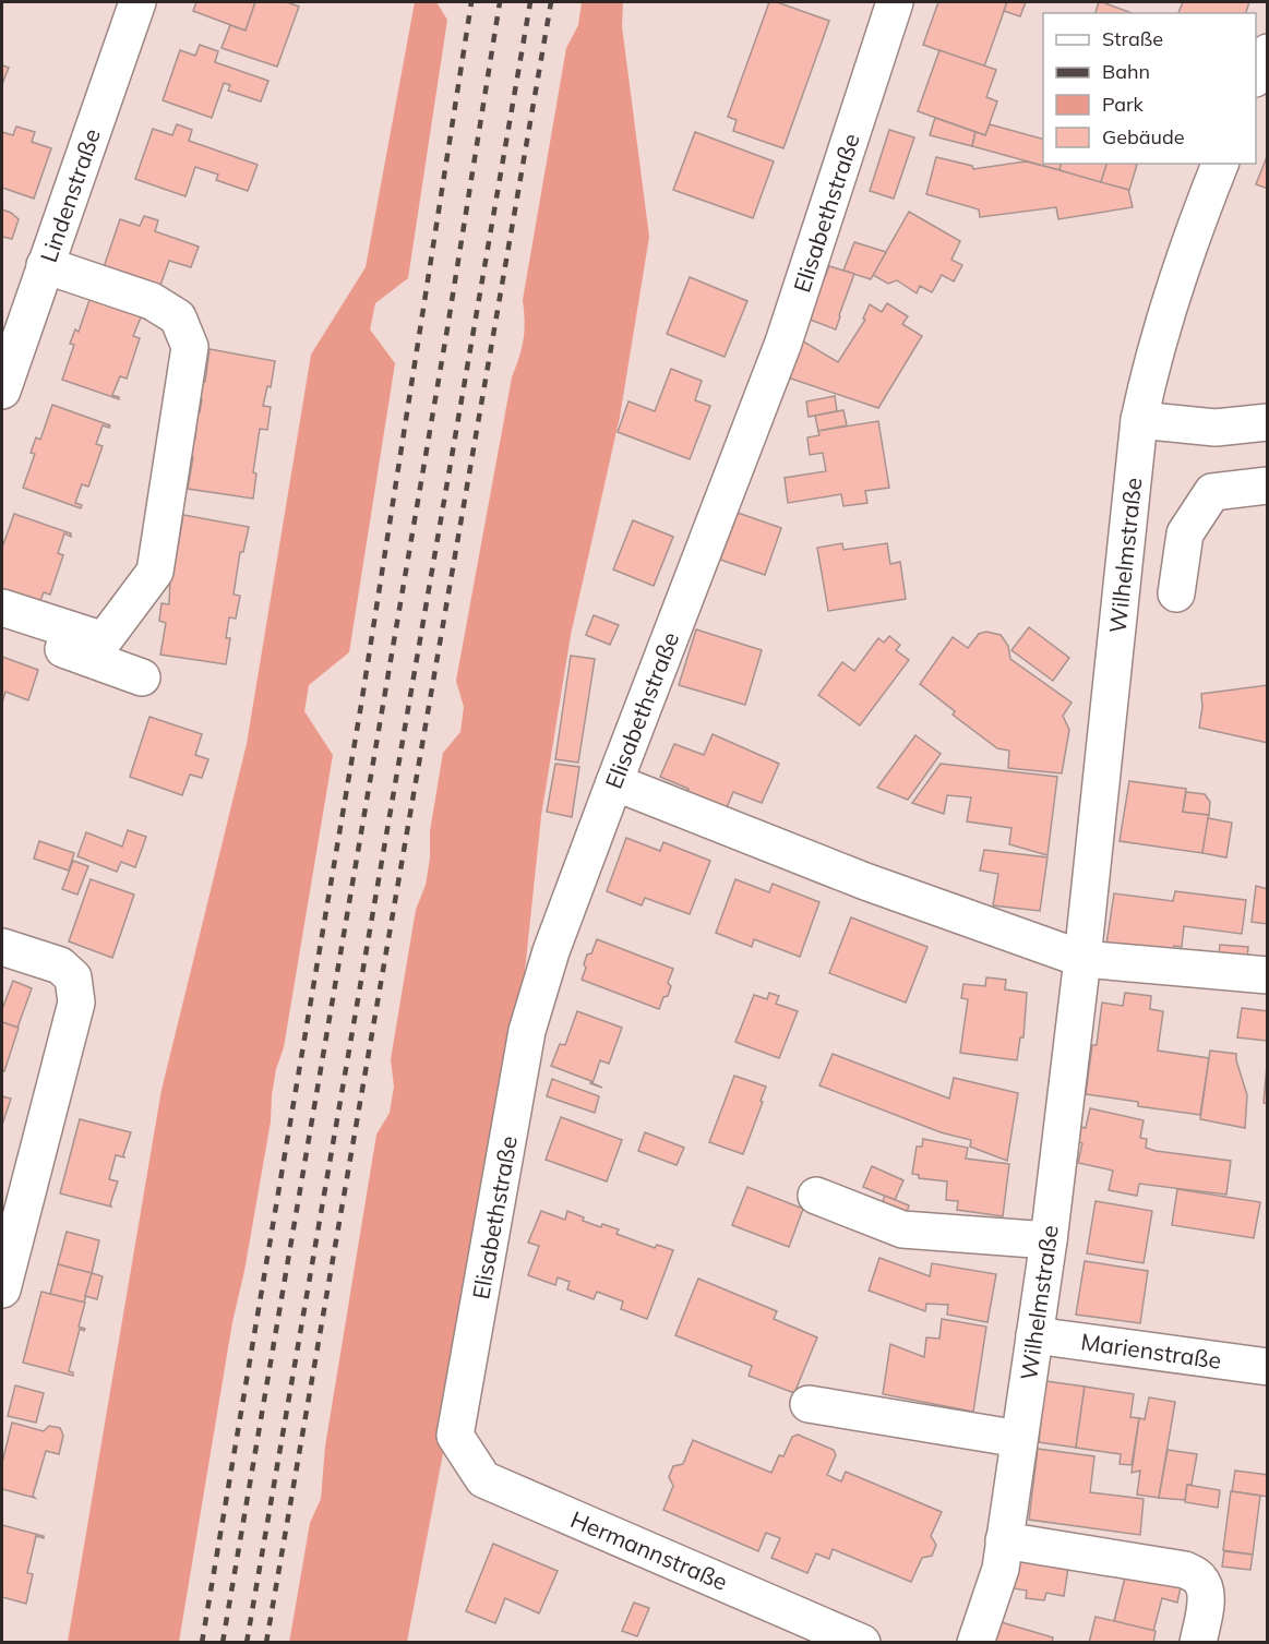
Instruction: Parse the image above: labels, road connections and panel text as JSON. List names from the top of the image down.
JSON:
{
  "streets": {
    "street": [
      "Lindenstraße",
      "Elisabethstraße",
      "Wilhelmstraße",
      "Marienstraße",
      "Hermannstraße"
    ]
  },
  "crossings": [
    ["Elisabethstraße", "Hermannstraße"],
    ["Wilhelmstraße", "Marienstraße"]
  ],
  "legend": [
    "Straße",
    "Bahn",
    "Park",
    "Gebäude"
  ]
}
